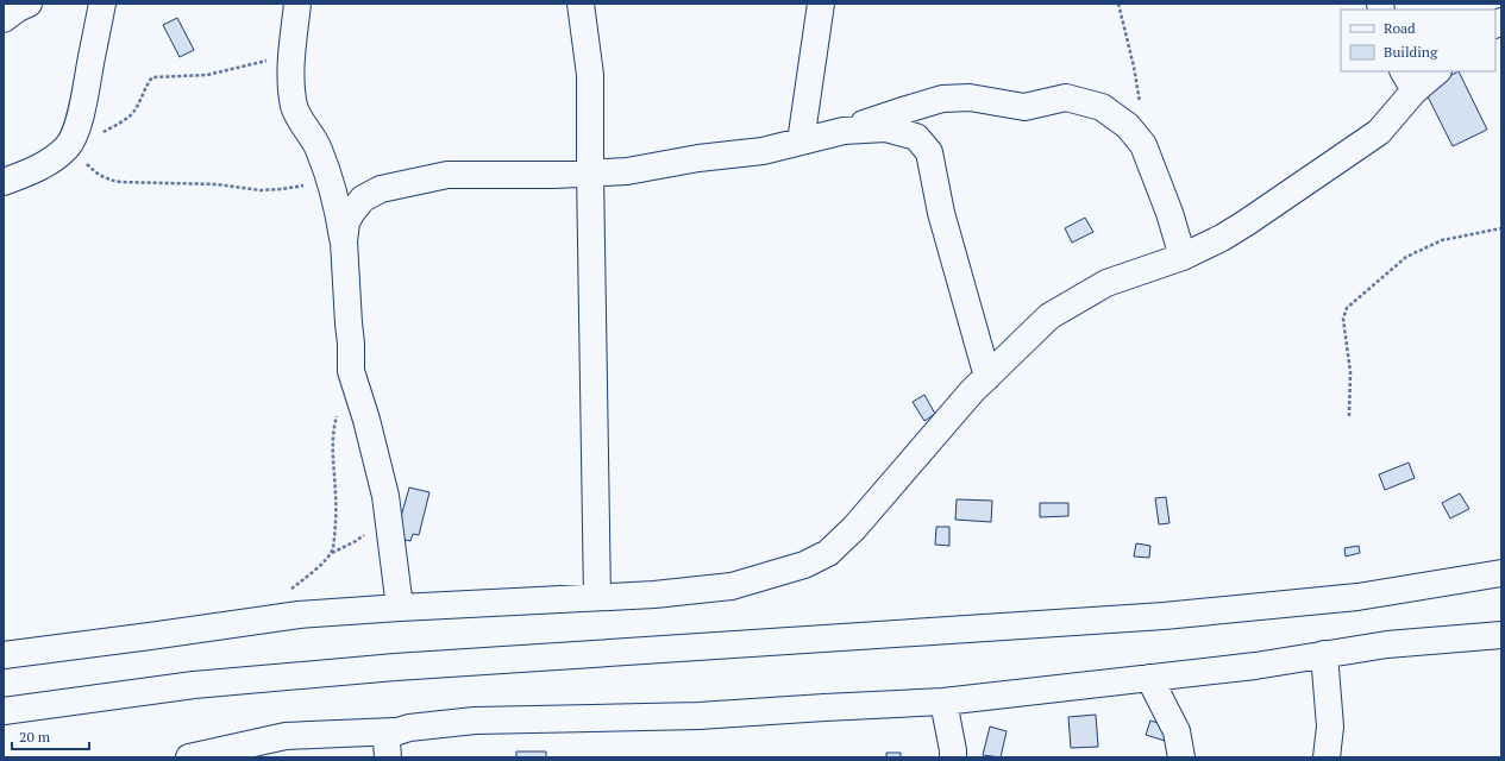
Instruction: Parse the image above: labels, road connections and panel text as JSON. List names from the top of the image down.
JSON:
{
  "legend": ["Road", "Building"],
  "scale_bar": "20 m"
}
